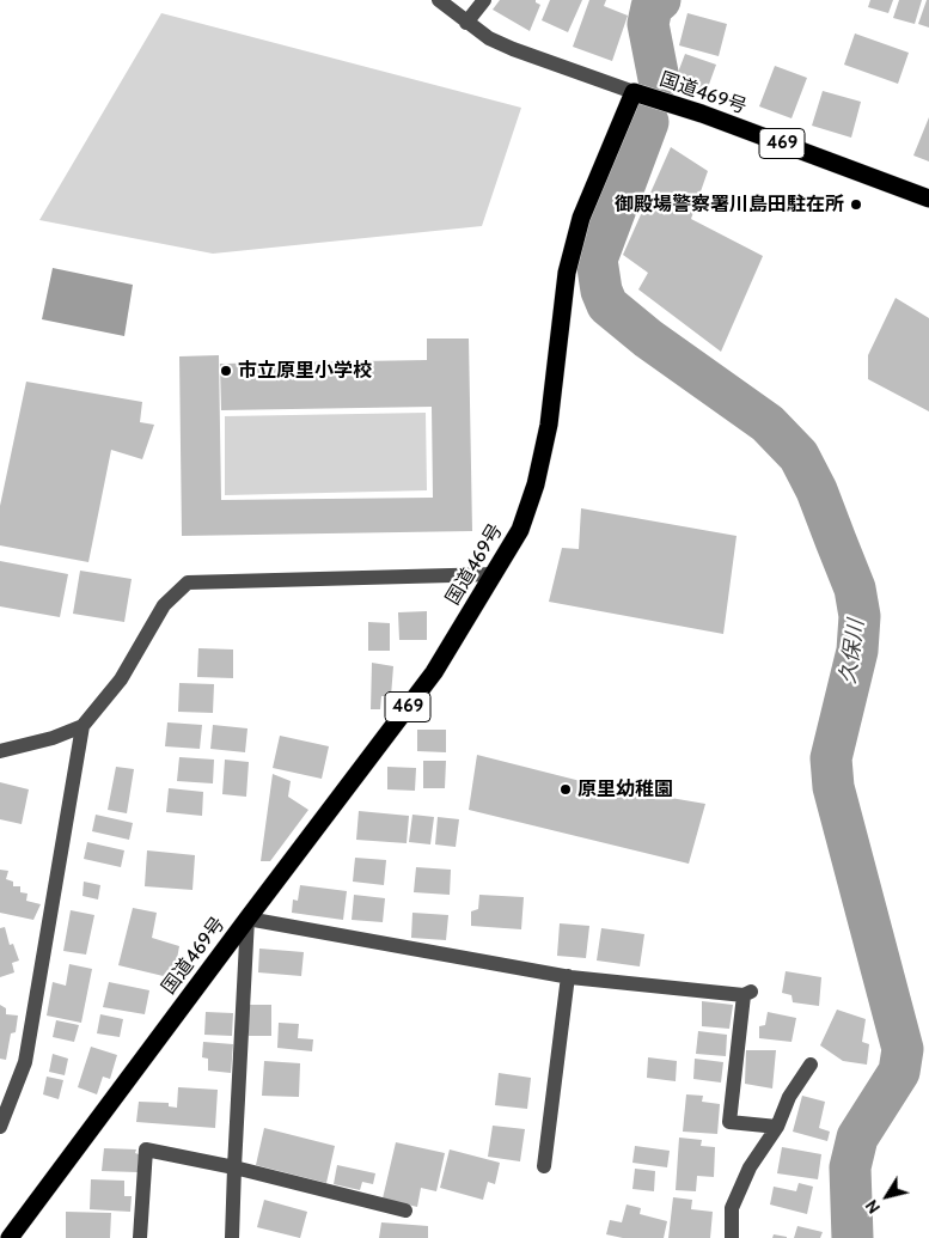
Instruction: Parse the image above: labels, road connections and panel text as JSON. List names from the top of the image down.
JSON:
{
  "streets": {
    "highway": ["国道469号", "469"]
  },
  "water": ["久保川"],
  "places": ["御殿場警察署川島田駐在所", "市立原里小学校", "原里幼稚園"],
  "north": "bottom left"
}
